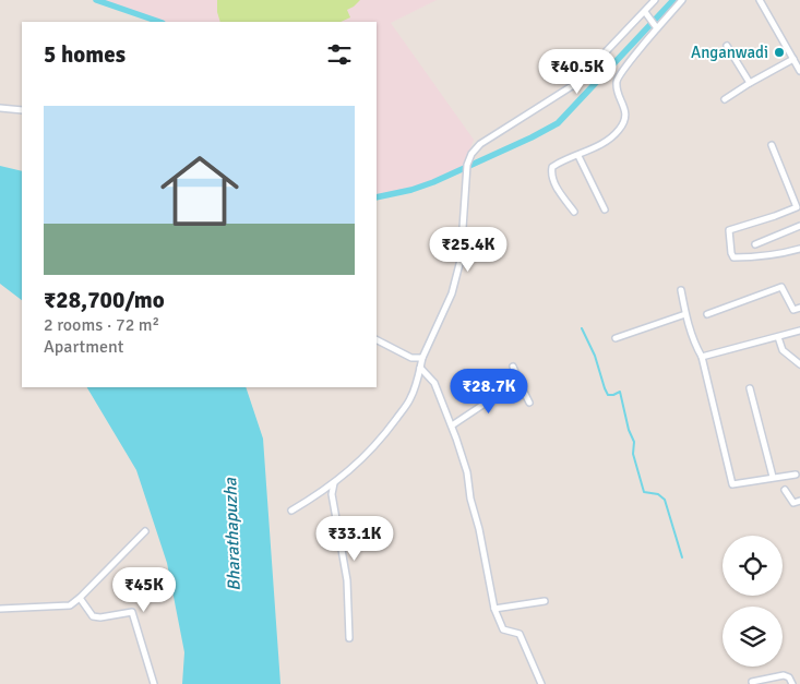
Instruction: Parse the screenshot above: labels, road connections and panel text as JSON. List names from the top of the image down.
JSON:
{
  "water": ["Bharathapuzha"],
  "places": ["Anganwadi"],
  "page": {
    "heading": "5 homes",
    "price": [
      "₹40.5K",
      "₹25.4K",
      "₹28.7K",
      "₹33.1K",
      "₹45K"
    ],
    "list": [
      {
        "name": "₹28,700/mo",
        "note": "2 rooms · 72 m² · Apartment"
      }
    ]
  }
}
